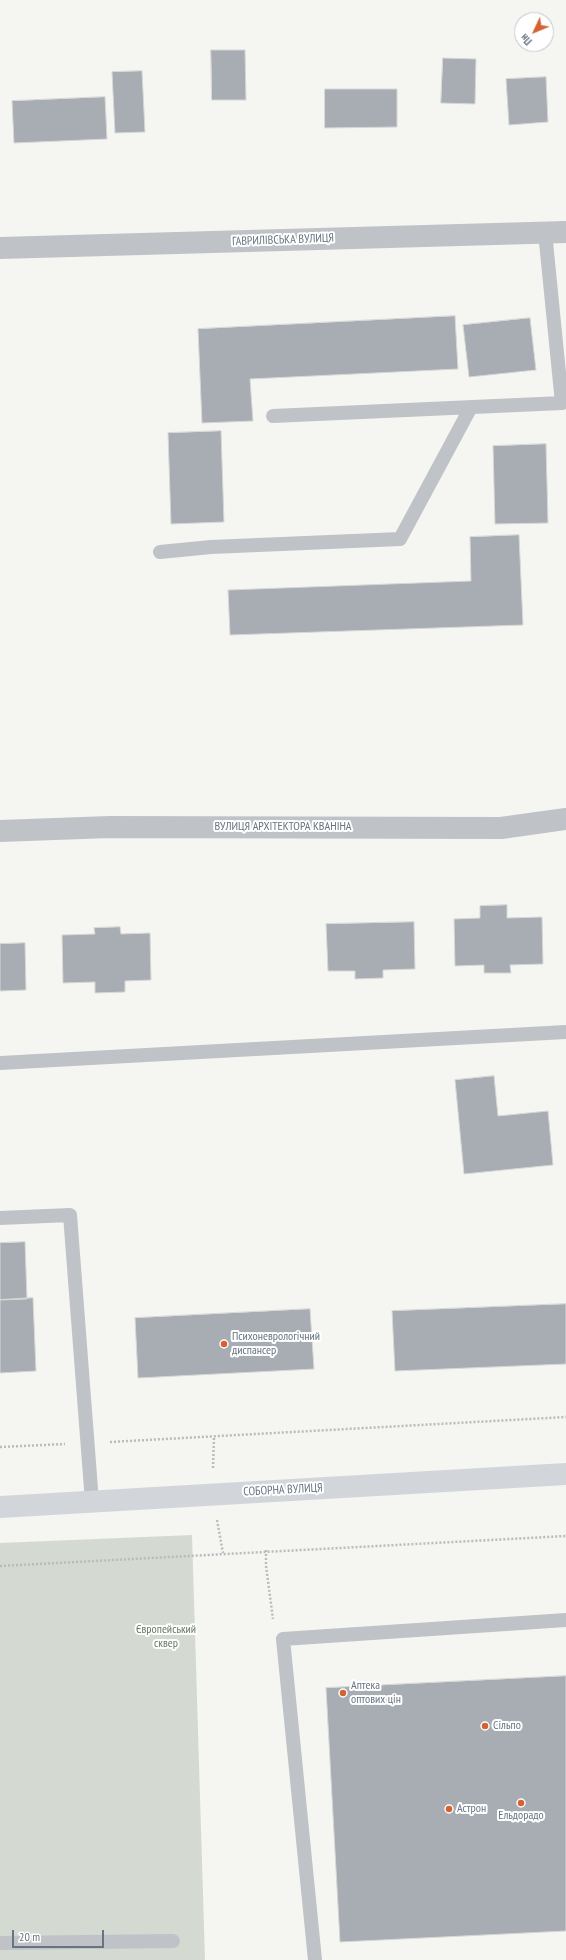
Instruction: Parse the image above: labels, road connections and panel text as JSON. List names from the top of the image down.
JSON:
{
  "streets": {
    "street": ["ГАВРИЛІВСЬКА ВУЛИЦЯ", "ВУЛИЦЯ АРХІТЕКТОРА КВАНІНА", "СОБОРНА ВУЛИЦЯ"]
  },
  "parks": ["Європейський сквер"],
  "places": [
    "Психоневрологічний диспансер",
    "Аптека оптових цін",
    "Сільпо",
    "Ельдорадо",
    "Астрон"
  ],
  "scale_bar": "20 m",
  "north": "bottom left"
}
